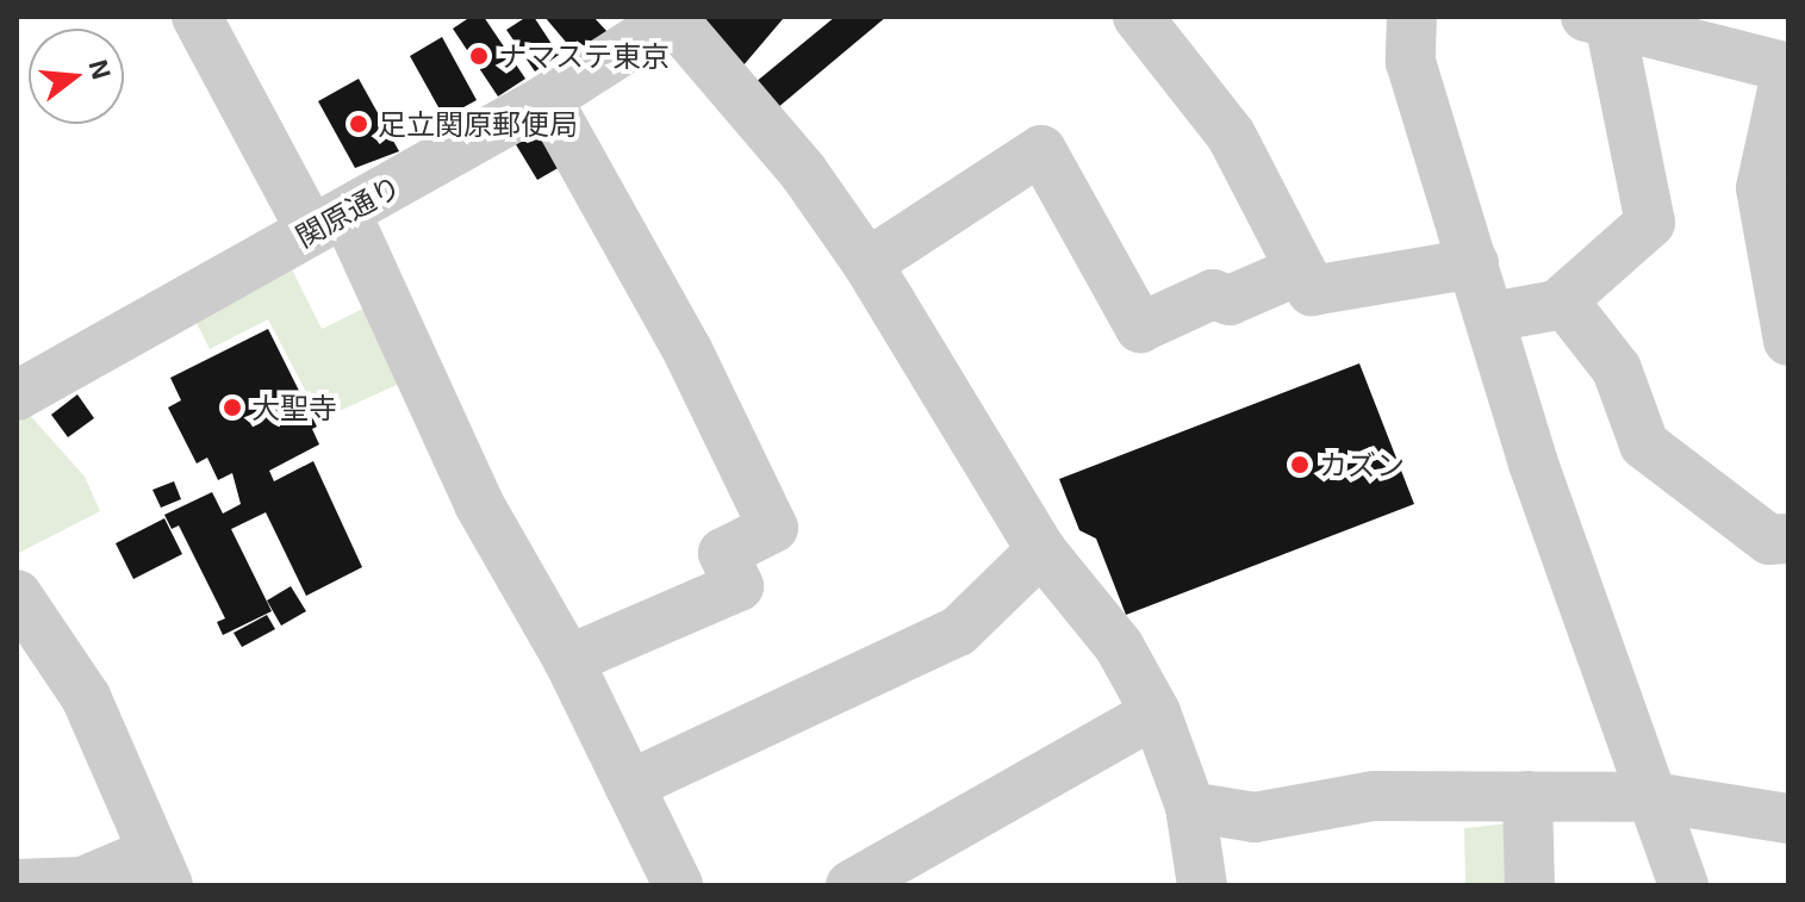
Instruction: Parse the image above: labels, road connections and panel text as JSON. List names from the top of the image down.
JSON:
{
  "streets": {
    "street": ["関原通り"]
  },
  "places": [
    "ナマステ東京",
    "足立関原郵便局",
    "大聖寺",
    "カズン"
  ],
  "north": "right"
}
